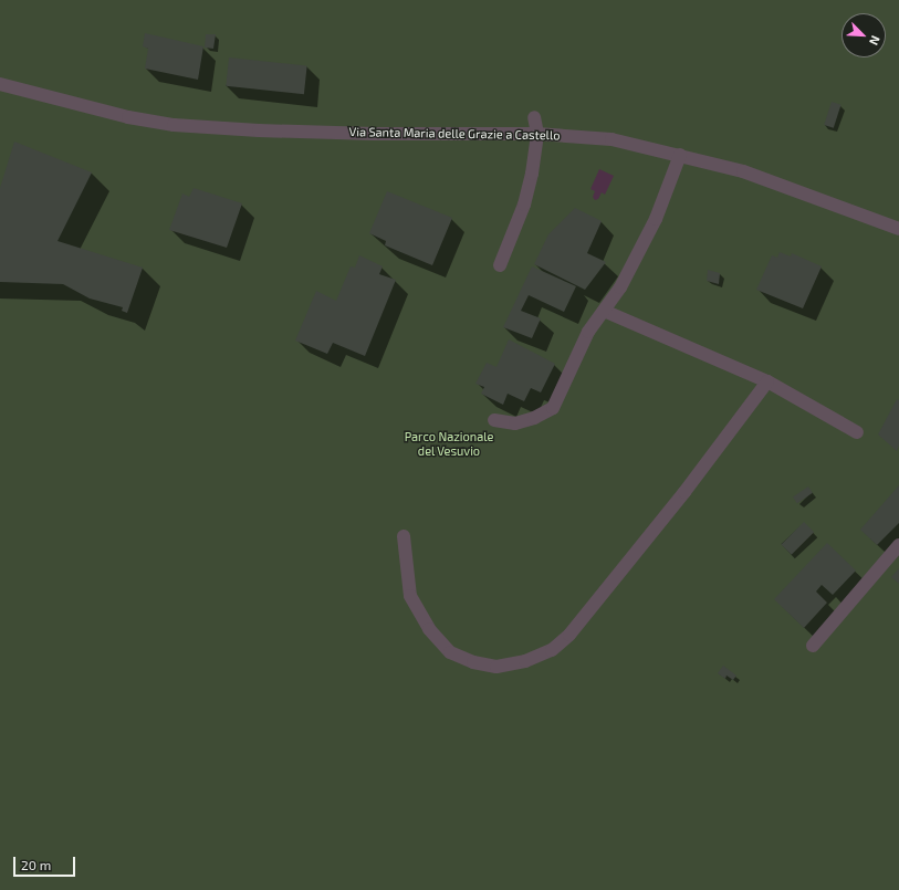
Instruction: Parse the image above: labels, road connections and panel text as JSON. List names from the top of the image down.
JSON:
{
  "streets": {
    "street": ["Via Santa Maria delle Grazie a Castello"]
  },
  "parks": ["Parco Nazionale del Vesuvio"],
  "scale_bar": "20 m",
  "north": "bottom right"
}
